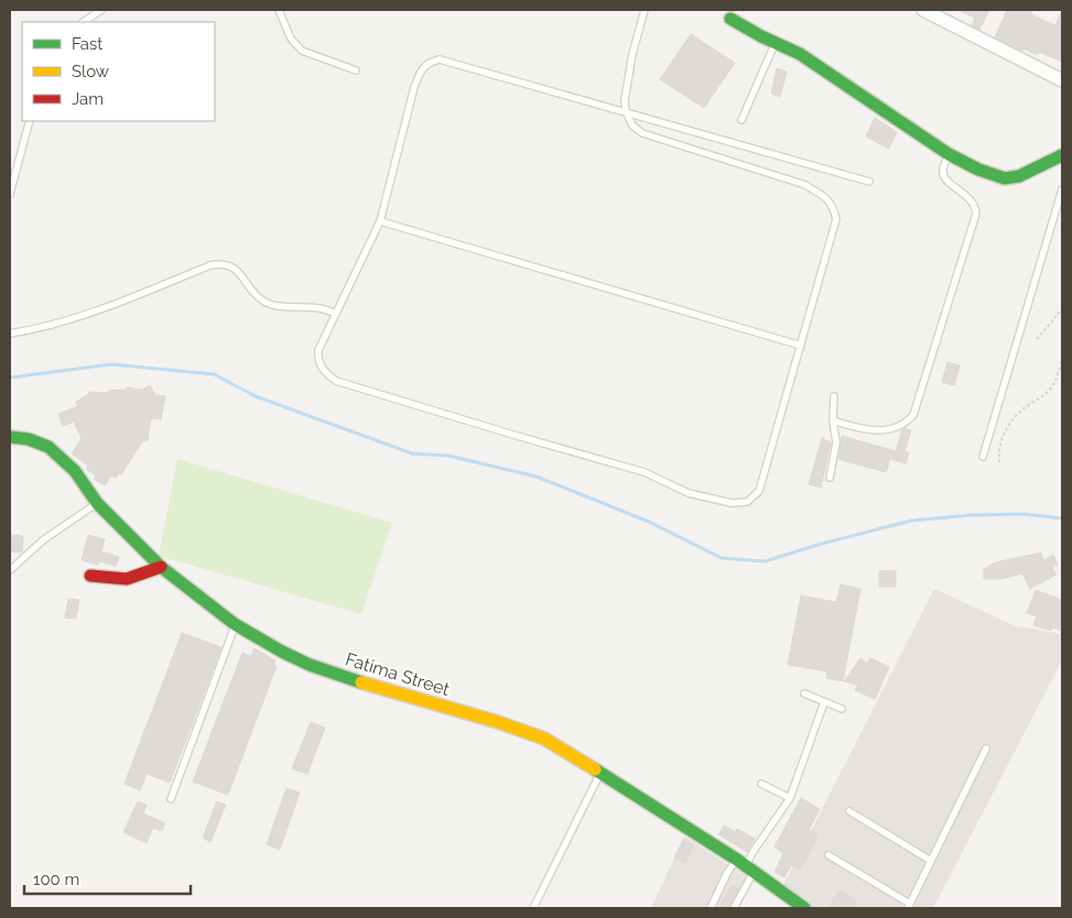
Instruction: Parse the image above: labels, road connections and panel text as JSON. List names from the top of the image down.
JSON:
{
  "streets": {
    "street": ["Fatima Street"]
  },
  "legend": ["Fast", "Slow", "Jam"],
  "scale_bar": "100 m"
}
